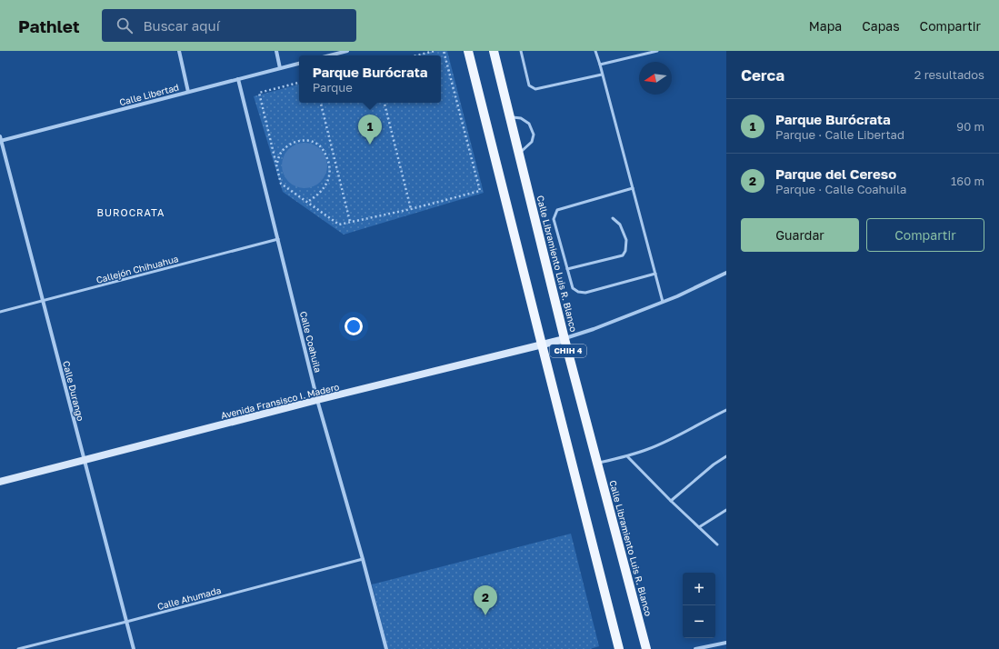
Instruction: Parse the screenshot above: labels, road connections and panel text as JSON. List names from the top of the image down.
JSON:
{
  "streets": {
    "main road": ["Calle Libramiento Luis R. Blanco", "CHIH 4", "Avenida Fransisco I. Madero"],
    "street": ["Calle Libertad", "Calle Coahuila", "Calle Durango"],
    "lane": ["Callejón Chihuahua", "Calle Ahumada"]
  },
  "crossings": [
    ["Calle Libertad", "Calle Coahuila"],
    ["Calle Libertad", "Calle Durango"],
    ["Calle Libramiento Luis R. Blanco", "Avenida Fransisco I. Madero"],
    ["Callejón Chihuahua", "Calle Coahuila"],
    ["Callejón Chihuahua", "Calle Durango"],
    ["Calle Coahuila", "Avenida Fransisco I. Madero"],
    ["Calle Coahuila", "Calle Ahumada"],
    ["CHIH 4", "Avenida Fransisco I. Madero"],
    ["Calle Durango", "Avenida Fransisco I. Madero"],
    ["Calle Durango", "Calle Ahumada"]
  ],
  "districts": ["BUROCRATA"],
  "north": "left",
  "page": {
    "header": "Pathlet",
    "search": "Buscar aquí",
    "nav": ["Mapa", "Capas", "Compartir"],
    "heading": ["Cerca", "2 resultados"],
    "popup": ["Parque Burócrata", "Parque"],
    "list": [
      {
        "mark": "1",
        "name": "Parque Burócrata",
        "note": "Parque · Calle Libertad",
        "value": "90 m"
      },
      {
        "mark": "2",
        "name": "Parque del Cereso",
        "note": "Parque · Calle Coahuila",
        "value": "160 m"
      }
    ],
    "pins": ["1", "2"],
    "buttons": ["Guardar", "Compartir"],
    "map_buttons": ["+", "−"]
  }
}
